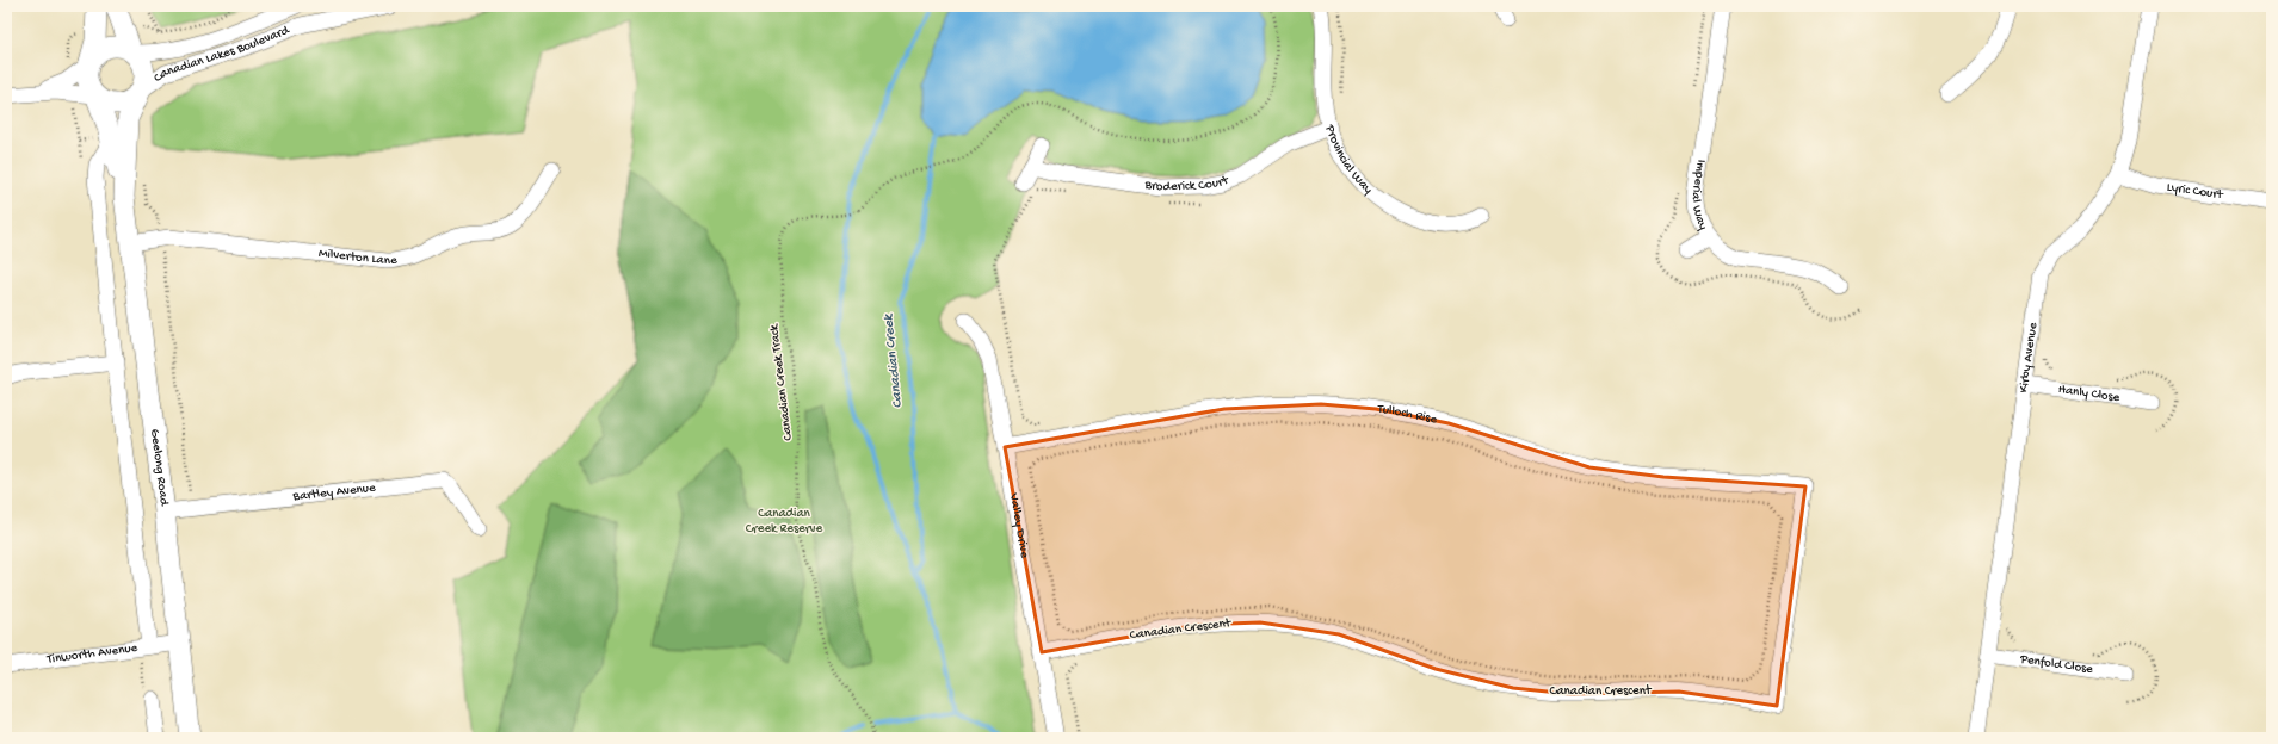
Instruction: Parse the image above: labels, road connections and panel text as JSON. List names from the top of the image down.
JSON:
{
  "streets": {
    "main road": ["Geelong Road"],
    "street": [
      "Canadian Lakes Boulevard",
      "Provincial Way",
      "Broderick Court",
      "Lyric Court",
      "Imperial Way",
      "Milverton Lane",
      "Kirby Avenue",
      "Hanly Close",
      "Tulloch Rise",
      "Bartley Avenue",
      "Valley Drive",
      "Canadian Crescent",
      "Tinworth Avenue",
      "Penfold Close"
    ],
    "path": ["Canadian Creek Track"]
  },
  "crossings": [
    ["Canadian Lakes Boulevard", "Geelong Road"],
    ["Provincial Way", "Broderick Court"],
    ["Lyric Court", "Kirby Avenue"],
    ["Milverton Lane", "Geelong Road"],
    ["Kirby Avenue", "Hanly Close"],
    ["Kirby Avenue", "Penfold Close"],
    ["Tulloch Rise", "Valley Drive"],
    ["Tulloch Rise", "Canadian Crescent"],
    ["Geelong Road", "Bartley Avenue"],
    ["Geelong Road", "Tinworth Avenue"],
    ["Valley Drive", "Canadian Crescent"]
  ],
  "water": ["Canadian Creek"],
  "parks": ["Canadian Creek Reserve"]
}
